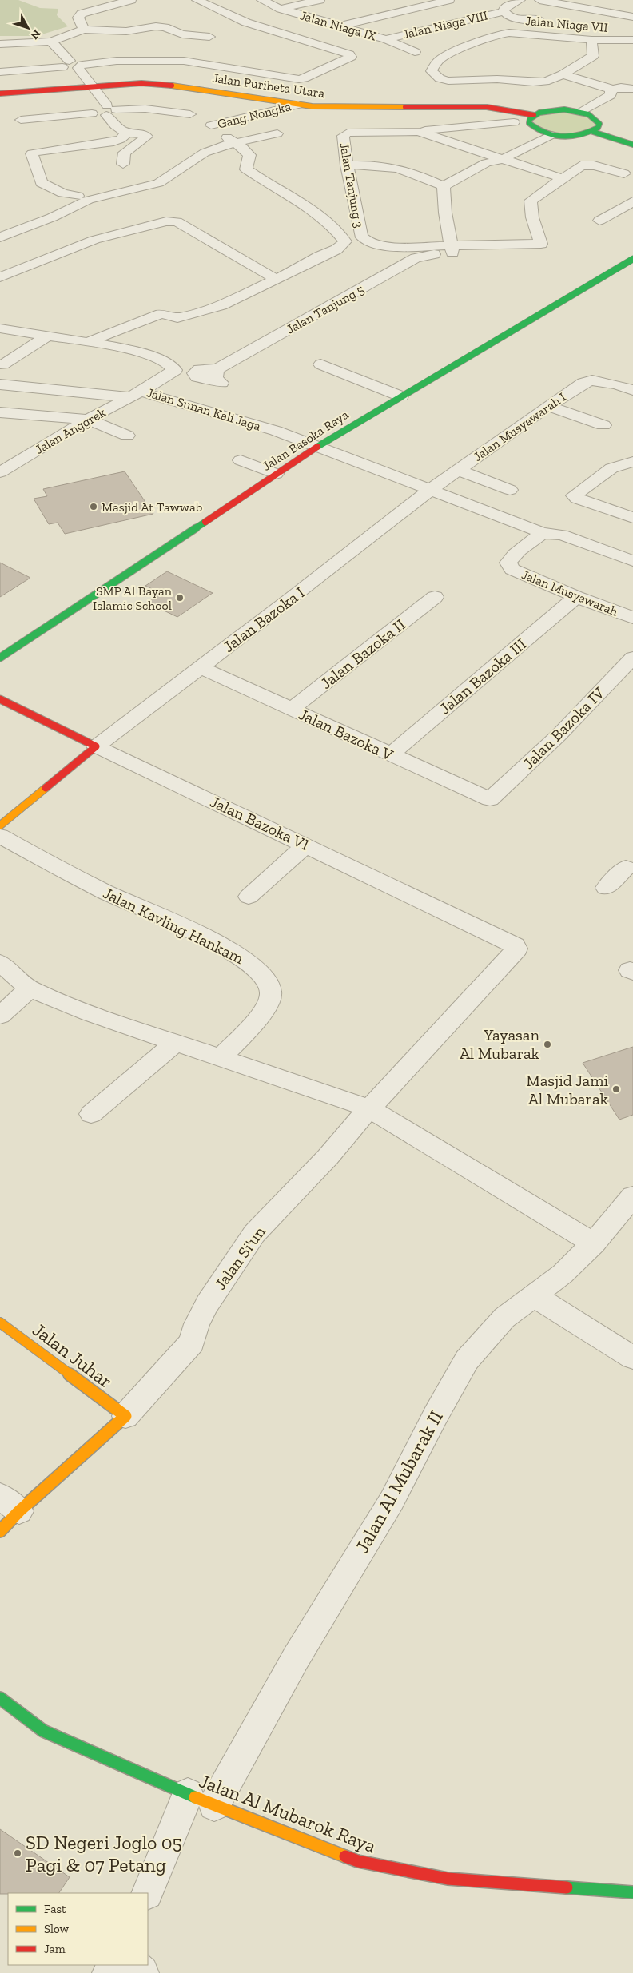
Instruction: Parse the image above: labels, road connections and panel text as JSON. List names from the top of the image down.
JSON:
{
  "streets": {
    "street": [
      "Jalan Niaga VII",
      "Jalan Niaga VIII",
      "Jalan Niaga IX",
      "Jalan Puribeta Utara",
      "Gang Nongka",
      "Jalan Tanjung 3",
      "Jalan Tanjung 5",
      "Jalan Sunan Kali Jaga",
      "Jalan Musyawarah I",
      "Jalan Anggrek",
      "Jalan Basoka Raya",
      "Jalan Musyawarah",
      "Jalan Bazoka I",
      "Jalan Bazoka II",
      "Jalan Bazoka III",
      "Jalan Bazoka IV",
      "Jalan Bazoka V",
      "Jalan Bazoka VI",
      "Jalan Kavling Hankam",
      "Jalan Si'un",
      "Jalan Juhar",
      "Jalan Al Mubarak II",
      "Jalan Al Mubarok Raya"
    ]
  },
  "crossings": [
    ["Jalan Niaga VII", "Jalan Niaga VIII"],
    ["Jalan Niaga VIII", "Jalan Niaga IX"],
    ["Jalan Puribeta Utara", "Gang Nongka"],
    ["Jalan Tanjung 3", "Jalan Tanjung 5"],
    ["Jalan Sunan Kali Jaga", "Jalan Musyawarah I"],
    ["Jalan Sunan Kali Jaga", "Jalan Anggrek"],
    ["Jalan Sunan Kali Jaga", "Jalan Basoka Raya"],
    ["Jalan Sunan Kali Jaga", "Jalan Musyawarah"],
    ["Jalan Sunan Kali Jaga", "Jalan Bazoka I"],
    ["Jalan Musyawarah I", "Jalan Bazoka I"],
    ["Jalan Musyawarah", "Jalan Bazoka III"],
    ["Jalan Bazoka I", "Jalan Bazoka V"],
    ["Jalan Bazoka I", "Jalan Bazoka VI"],
    ["Jalan Bazoka II", "Jalan Bazoka V"],
    ["Jalan Bazoka III", "Jalan Bazoka V"],
    ["Jalan Bazoka IV", "Jalan Bazoka V"],
    ["Jalan Bazoka VI", "Jalan Si'un"],
    ["Jalan Si'un", "Jalan Juhar"],
    ["Jalan Al Mubarak II", "Jalan Al Mubarok Raya"]
  ],
  "places": [
    "Masjid At Tawwab",
    "SMP Al Bayan Islamic School",
    "Yayasan Al Mubarak",
    "Masjid Jami Al Mubarak",
    "SD Negeri Joglo 05 Pagi & 07 Petang"
  ],
  "legend": ["Fast", "Slow", "Jam"],
  "north": "bottom right"
}
